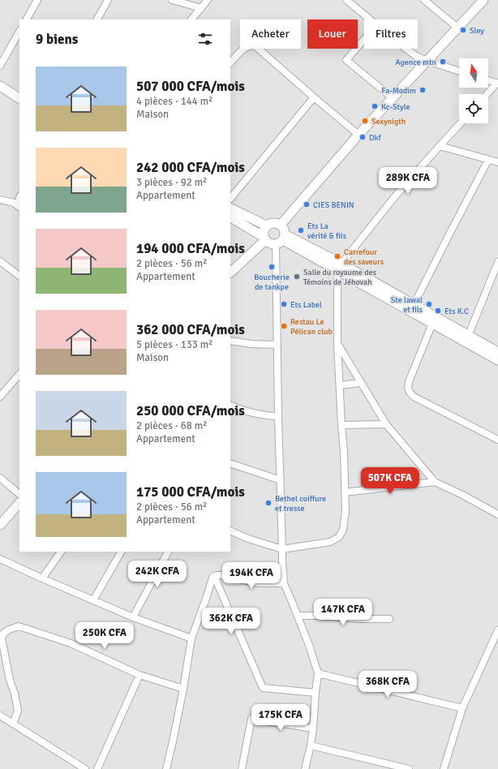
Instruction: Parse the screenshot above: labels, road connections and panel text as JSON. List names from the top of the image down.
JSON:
{
  "places": [
    "Sley",
    "Agence mtn",
    "Fa-Modim",
    "Kc-Style",
    "Sexynigth",
    "Dkf",
    "CIES BENIN",
    "Ets La vérité & fils",
    "Carrefour des saveurs",
    "Boucherie de tankpe",
    "Salle du royaume des Témoins de Jéhovah",
    "Ets Label",
    "Ste lawal et fils",
    "Ets K.C",
    "Restau Le Pélican club",
    "Bethel coiffure et tresse"
  ],
  "north": "top",
  "page": {
    "chip": ["Acheter", "Louer", "Filtres"],
    "heading": "9 biens",
    "list": [
      {
        "name": "507 000 CFA/mois",
        "note": "4 pièces · 144 m² · Maison"
      },
      {
        "name": "242 000 CFA/mois",
        "note": "3 pièces · 92 m² · Appartement"
      },
      {
        "name": "194 000 CFA/mois",
        "note": "2 pièces · 56 m² · Appartement"
      },
      {
        "name": "362 000 CFA/mois",
        "note": "5 pièces · 133 m² · Maison"
      },
      {
        "name": "250 000 CFA/mois",
        "note": "2 pièces · 68 m² · Appartement"
      },
      {
        "name": "175 000 CFA/mois",
        "note": "2 pièces · 56 m² · Appartement"
      }
    ],
    "price": [
      "289K CFA",
      "507K CFA",
      "242K CFA",
      "194K CFA",
      "147K CFA",
      "362K CFA",
      "250K CFA",
      "368K CFA",
      "175K CFA"
    ]
  }
}
